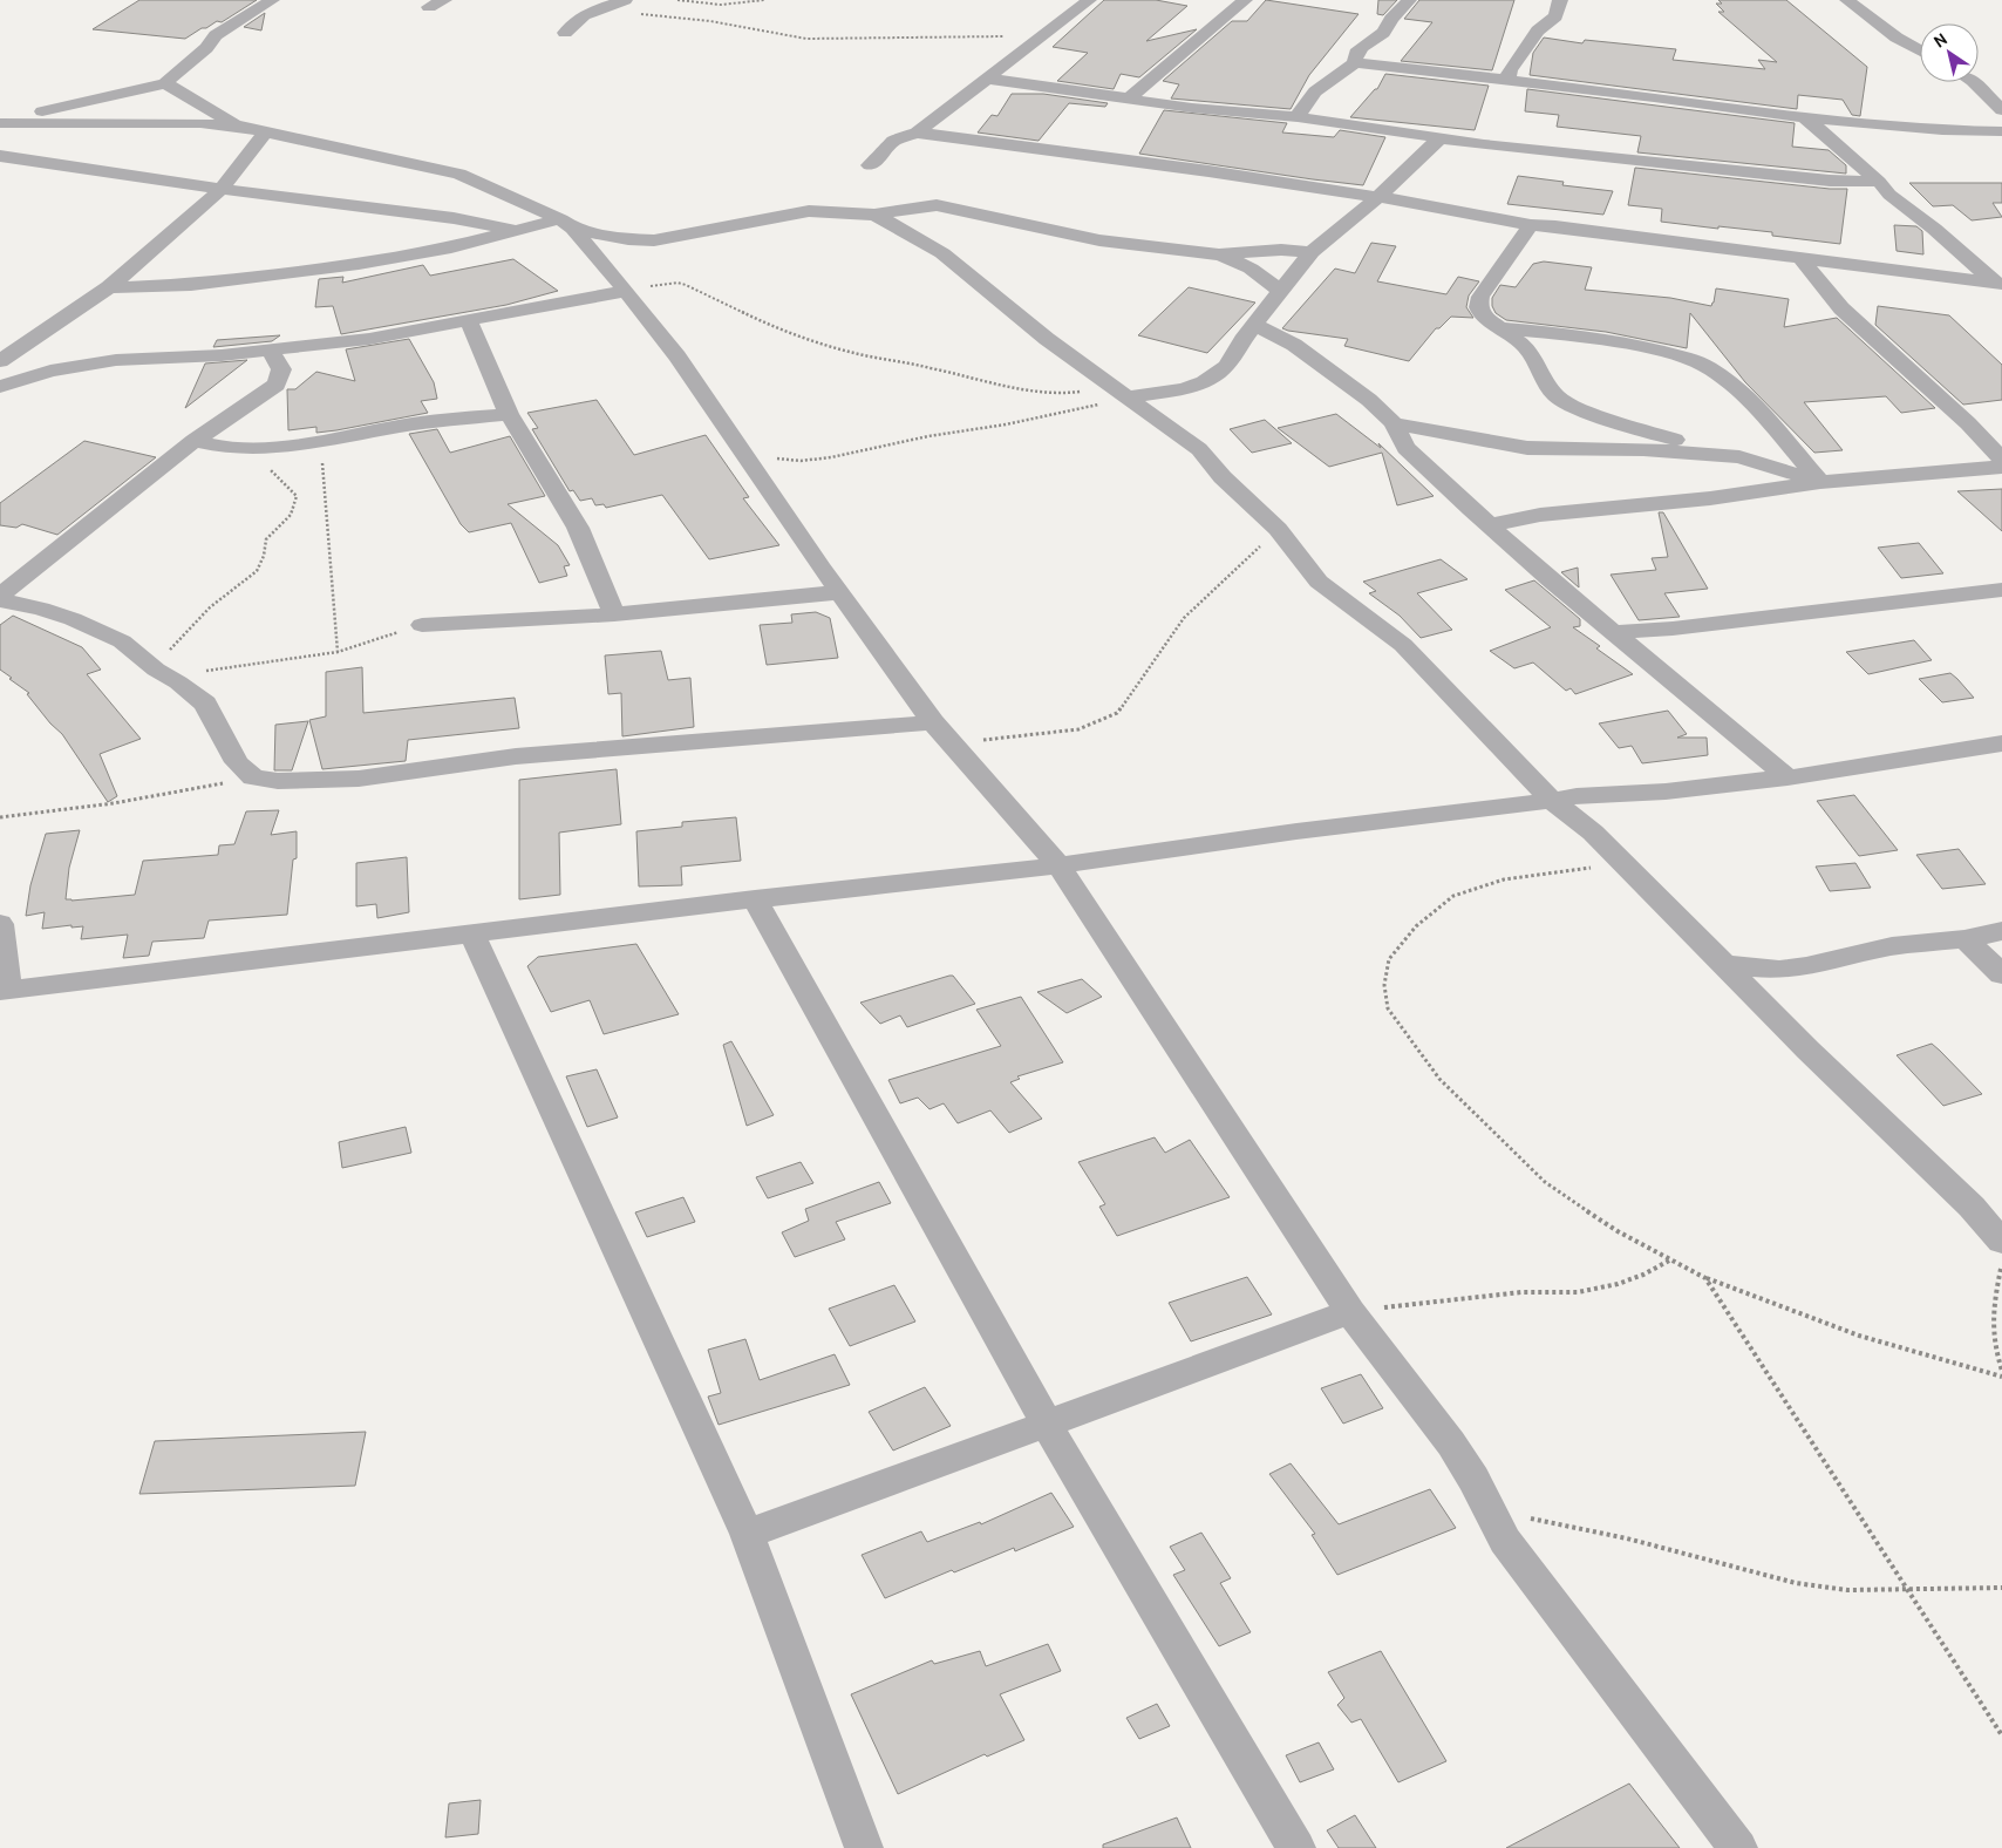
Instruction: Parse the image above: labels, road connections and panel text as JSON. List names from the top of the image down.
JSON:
{
  "north": "top left"
}
